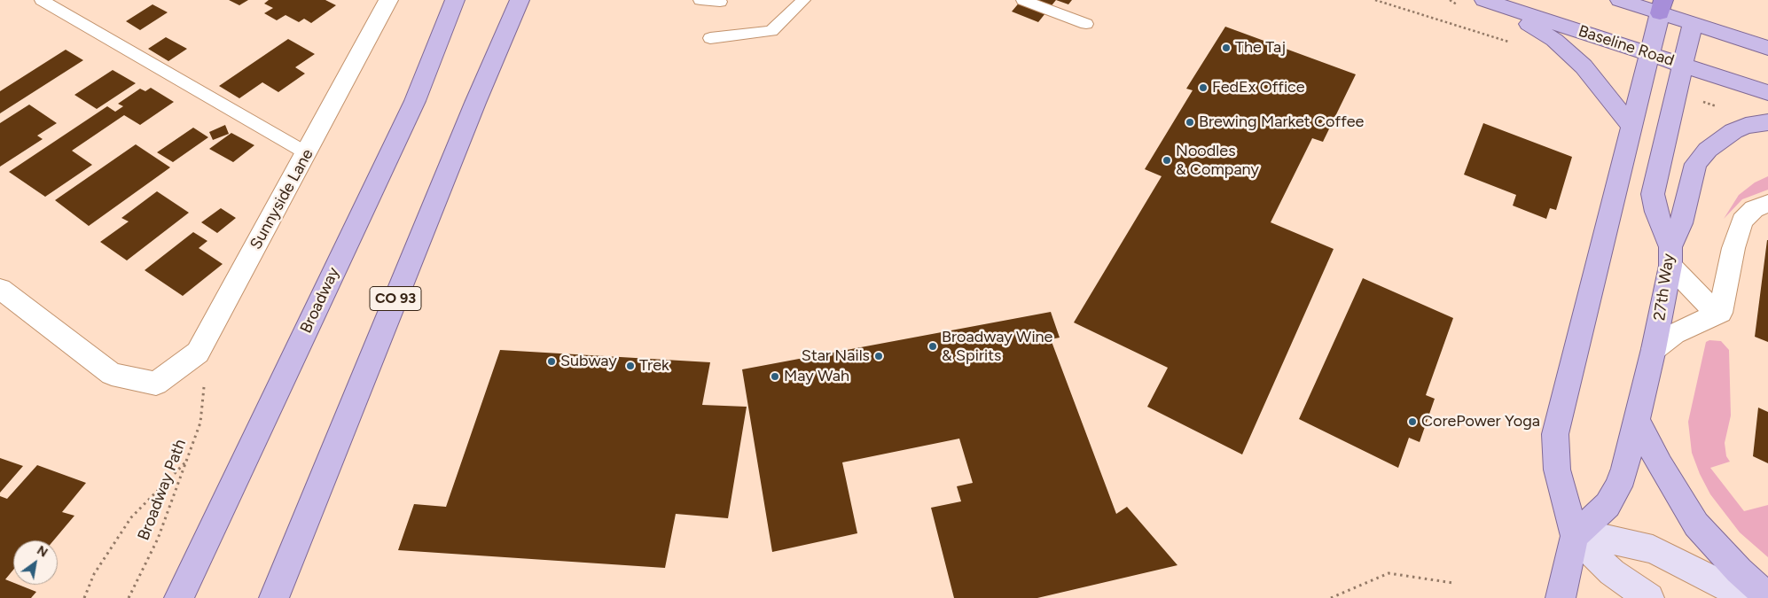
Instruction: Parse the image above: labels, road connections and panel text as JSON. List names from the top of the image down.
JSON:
{
  "streets": {
    "main road": [
      "Baseline Road",
      "27th Way",
      "CO 93",
      "Broadway"
    ],
    "street": ["Sunnyside Lane"],
    "path": ["Broadway Path"]
  },
  "crossings": [
    ["Baseline Road", "27th Way"]
  ],
  "places": [
    "The Taj",
    "FedEx Office",
    "Brewing Market Coffee",
    "Noodles & Company",
    "Broadway Wine & Spirits",
    "Star Nails",
    "Subway",
    "Trek",
    "May Wah",
    "CorePower Yoga"
  ],
  "north": "top right"
}
